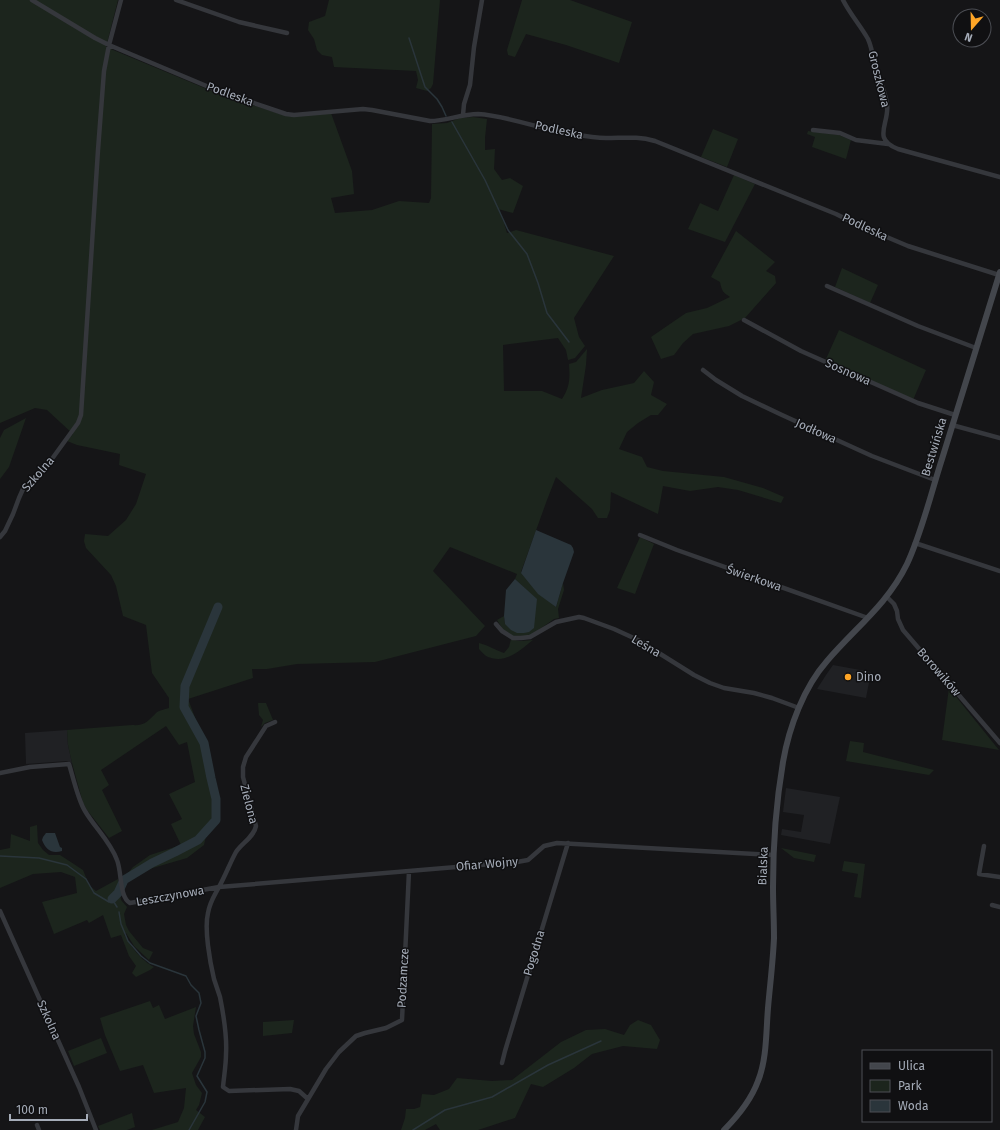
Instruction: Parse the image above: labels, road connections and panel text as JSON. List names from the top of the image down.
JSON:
{
  "streets": {
    "street": [
      "Groszkowa",
      "Podleska",
      "Sosnowa",
      "Jodłowa",
      "Bestwińska",
      "Szkolna",
      "Świerkowa",
      "Leśna",
      "Borowików",
      "Zielona",
      "Ofiar Wojny",
      "Bialska",
      "Leszczynowa",
      "Pogodna",
      "Podzamcze"
    ]
  },
  "crossings": [
    ["Podleska", "Bestwińska"],
    ["Podleska", "Szkolna"],
    ["Sosnowa", "Bestwińska"],
    ["Jodłowa", "Bestwińska"],
    ["Bestwińska", "Świerkowa"],
    ["Bestwińska", "Borowików"],
    ["Bestwińska", "Bialska"],
    ["Świerkowa", "Bialska"],
    ["Leśna", "Bialska"],
    ["Zielona", "Ofiar Wojny"],
    ["Zielona", "Leszczynowa"],
    ["Ofiar Wojny", "Bialska"],
    ["Ofiar Wojny", "Leszczynowa"],
    ["Ofiar Wojny", "Pogodna"],
    ["Ofiar Wojny", "Podzamcze"]
  ],
  "places": ["Dino"],
  "legend": ["Ulica", "Park", "Woda"],
  "scale_bar": "100 m",
  "north": "bottom"
}
